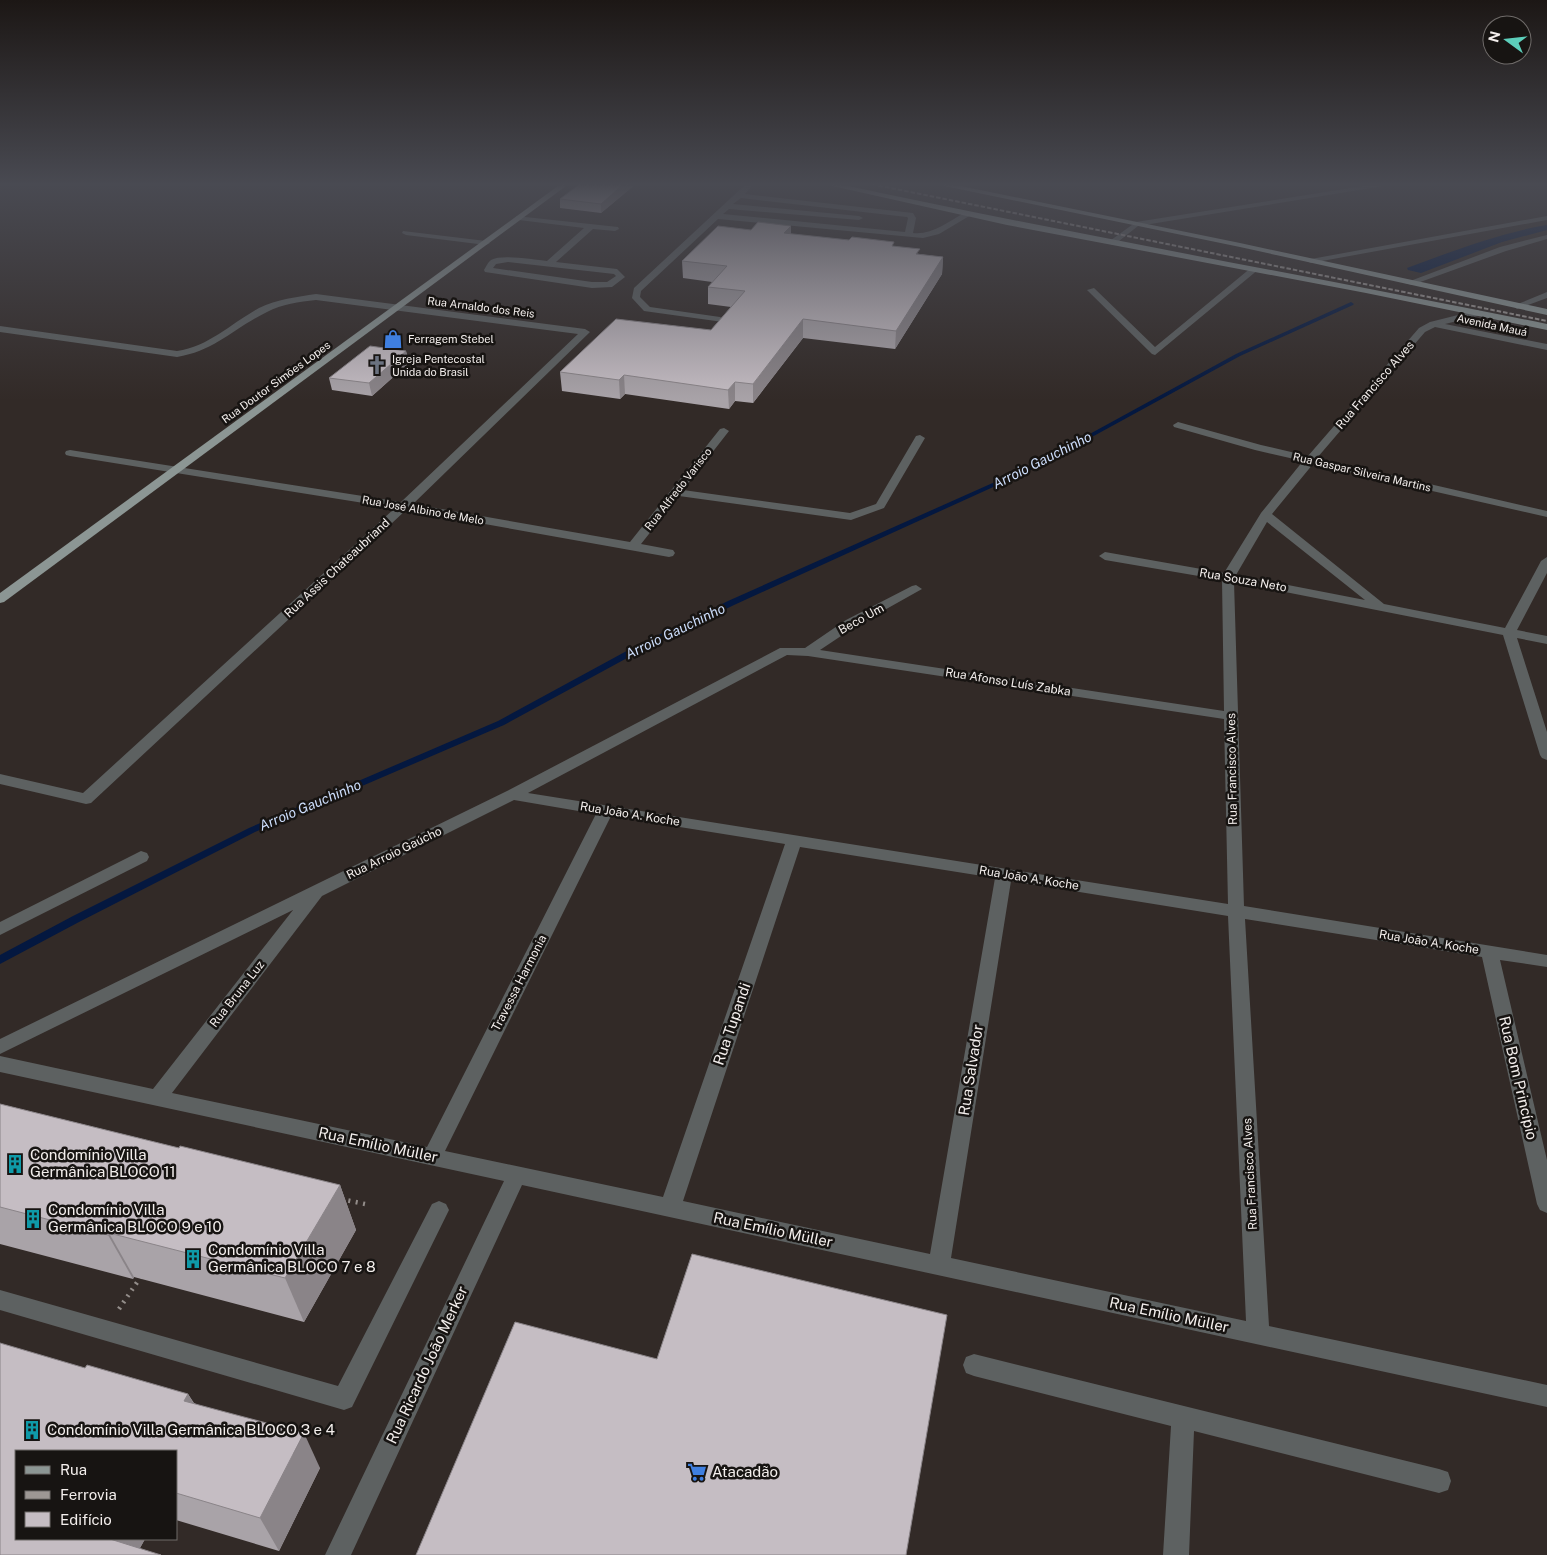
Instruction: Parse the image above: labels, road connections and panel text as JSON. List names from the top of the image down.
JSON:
{
  "streets": {
    "main road": ["Avenida Mauá", "Rua Doutor Simões Lopes"],
    "street": [
      "Rua Arnaldo dos Reis",
      "Rua Francisco Alves",
      "Rua Gaspar Silveira Martins",
      "Rua Alfredo Varisco",
      "Rua José Albino de Melo",
      "Rua Assis Chateaubriand",
      "Rua Souza Neto",
      "Beco Um",
      "Rua Afonso Luís Zabka",
      "Rua João A. Koche",
      "Rua Arroio Gaúcho",
      "Travessa Harmonia",
      "Rua Bruna Luz",
      "Rua Tupandi",
      "Rua Salvador",
      "Rua Bom Princípio",
      "Rua Emílio Müller",
      "Rua Ricardo João Merker"
    ]
  },
  "crossings": [
    ["Rua Arnaldo dos Reis", "Rua Doutor Simões Lopes"],
    ["Rua Arnaldo dos Reis", "Rua Assis Chateaubriand"],
    ["Avenida Mauá", "Rua Francisco Alves"],
    ["Rua Doutor Simões Lopes", "Rua José Albino de Melo"],
    ["Rua Francisco Alves", "Rua Gaspar Silveira Martins"],
    ["Rua Francisco Alves", "Rua Souza Neto"],
    ["Rua Francisco Alves", "Rua Afonso Luís Zabka"],
    ["Rua Francisco Alves", "Rua João A. Koche"],
    ["Rua Francisco Alves", "Rua Emílio Müller"],
    ["Rua Alfredo Varisco", "Rua José Albino de Melo"],
    ["Rua José Albino de Melo", "Rua Assis Chateaubriand"],
    ["Beco Um", "Rua Afonso Luís Zabka"],
    ["Rua Afonso Luís Zabka", "Rua Arroio Gaúcho"],
    ["Rua João A. Koche", "Rua Arroio Gaúcho"],
    ["Rua João A. Koche", "Travessa Harmonia"],
    ["Rua João A. Koche", "Rua Tupandi"],
    ["Rua João A. Koche", "Rua Salvador"],
    ["Rua João A. Koche", "Rua Bom Princípio"],
    ["Rua Arroio Gaúcho", "Rua Bruna Luz"],
    ["Travessa Harmonia", "Rua Emílio Müller"],
    ["Rua Bruna Luz", "Rua Emílio Müller"],
    ["Rua Tupandi", "Rua Emílio Müller"],
    ["Rua Salvador", "Rua Emílio Müller"],
    ["Rua Emílio Müller", "Rua Ricardo João Merker"]
  ],
  "water": ["Arroio Gauchinho"],
  "places": {
    "shop": ["Ferragem Stebel"],
    "church": ["Igreja Pentecostal Unida do Brasil"],
    "building": [
      "Condomínio Villa Germânica BLOCO 11",
      "Condomínio Villa Germânica BLOCO 9 e 10",
      "Condomínio Villa Germânica BLOCO 7 e 8",
      "Condomínio Villa Germânica BLOCO 3 e 4"
    ],
    "supermarket": ["Atacadão"]
  },
  "legend": ["Rua", "Ferrovia", "Edifício"],
  "north": "left"
}
